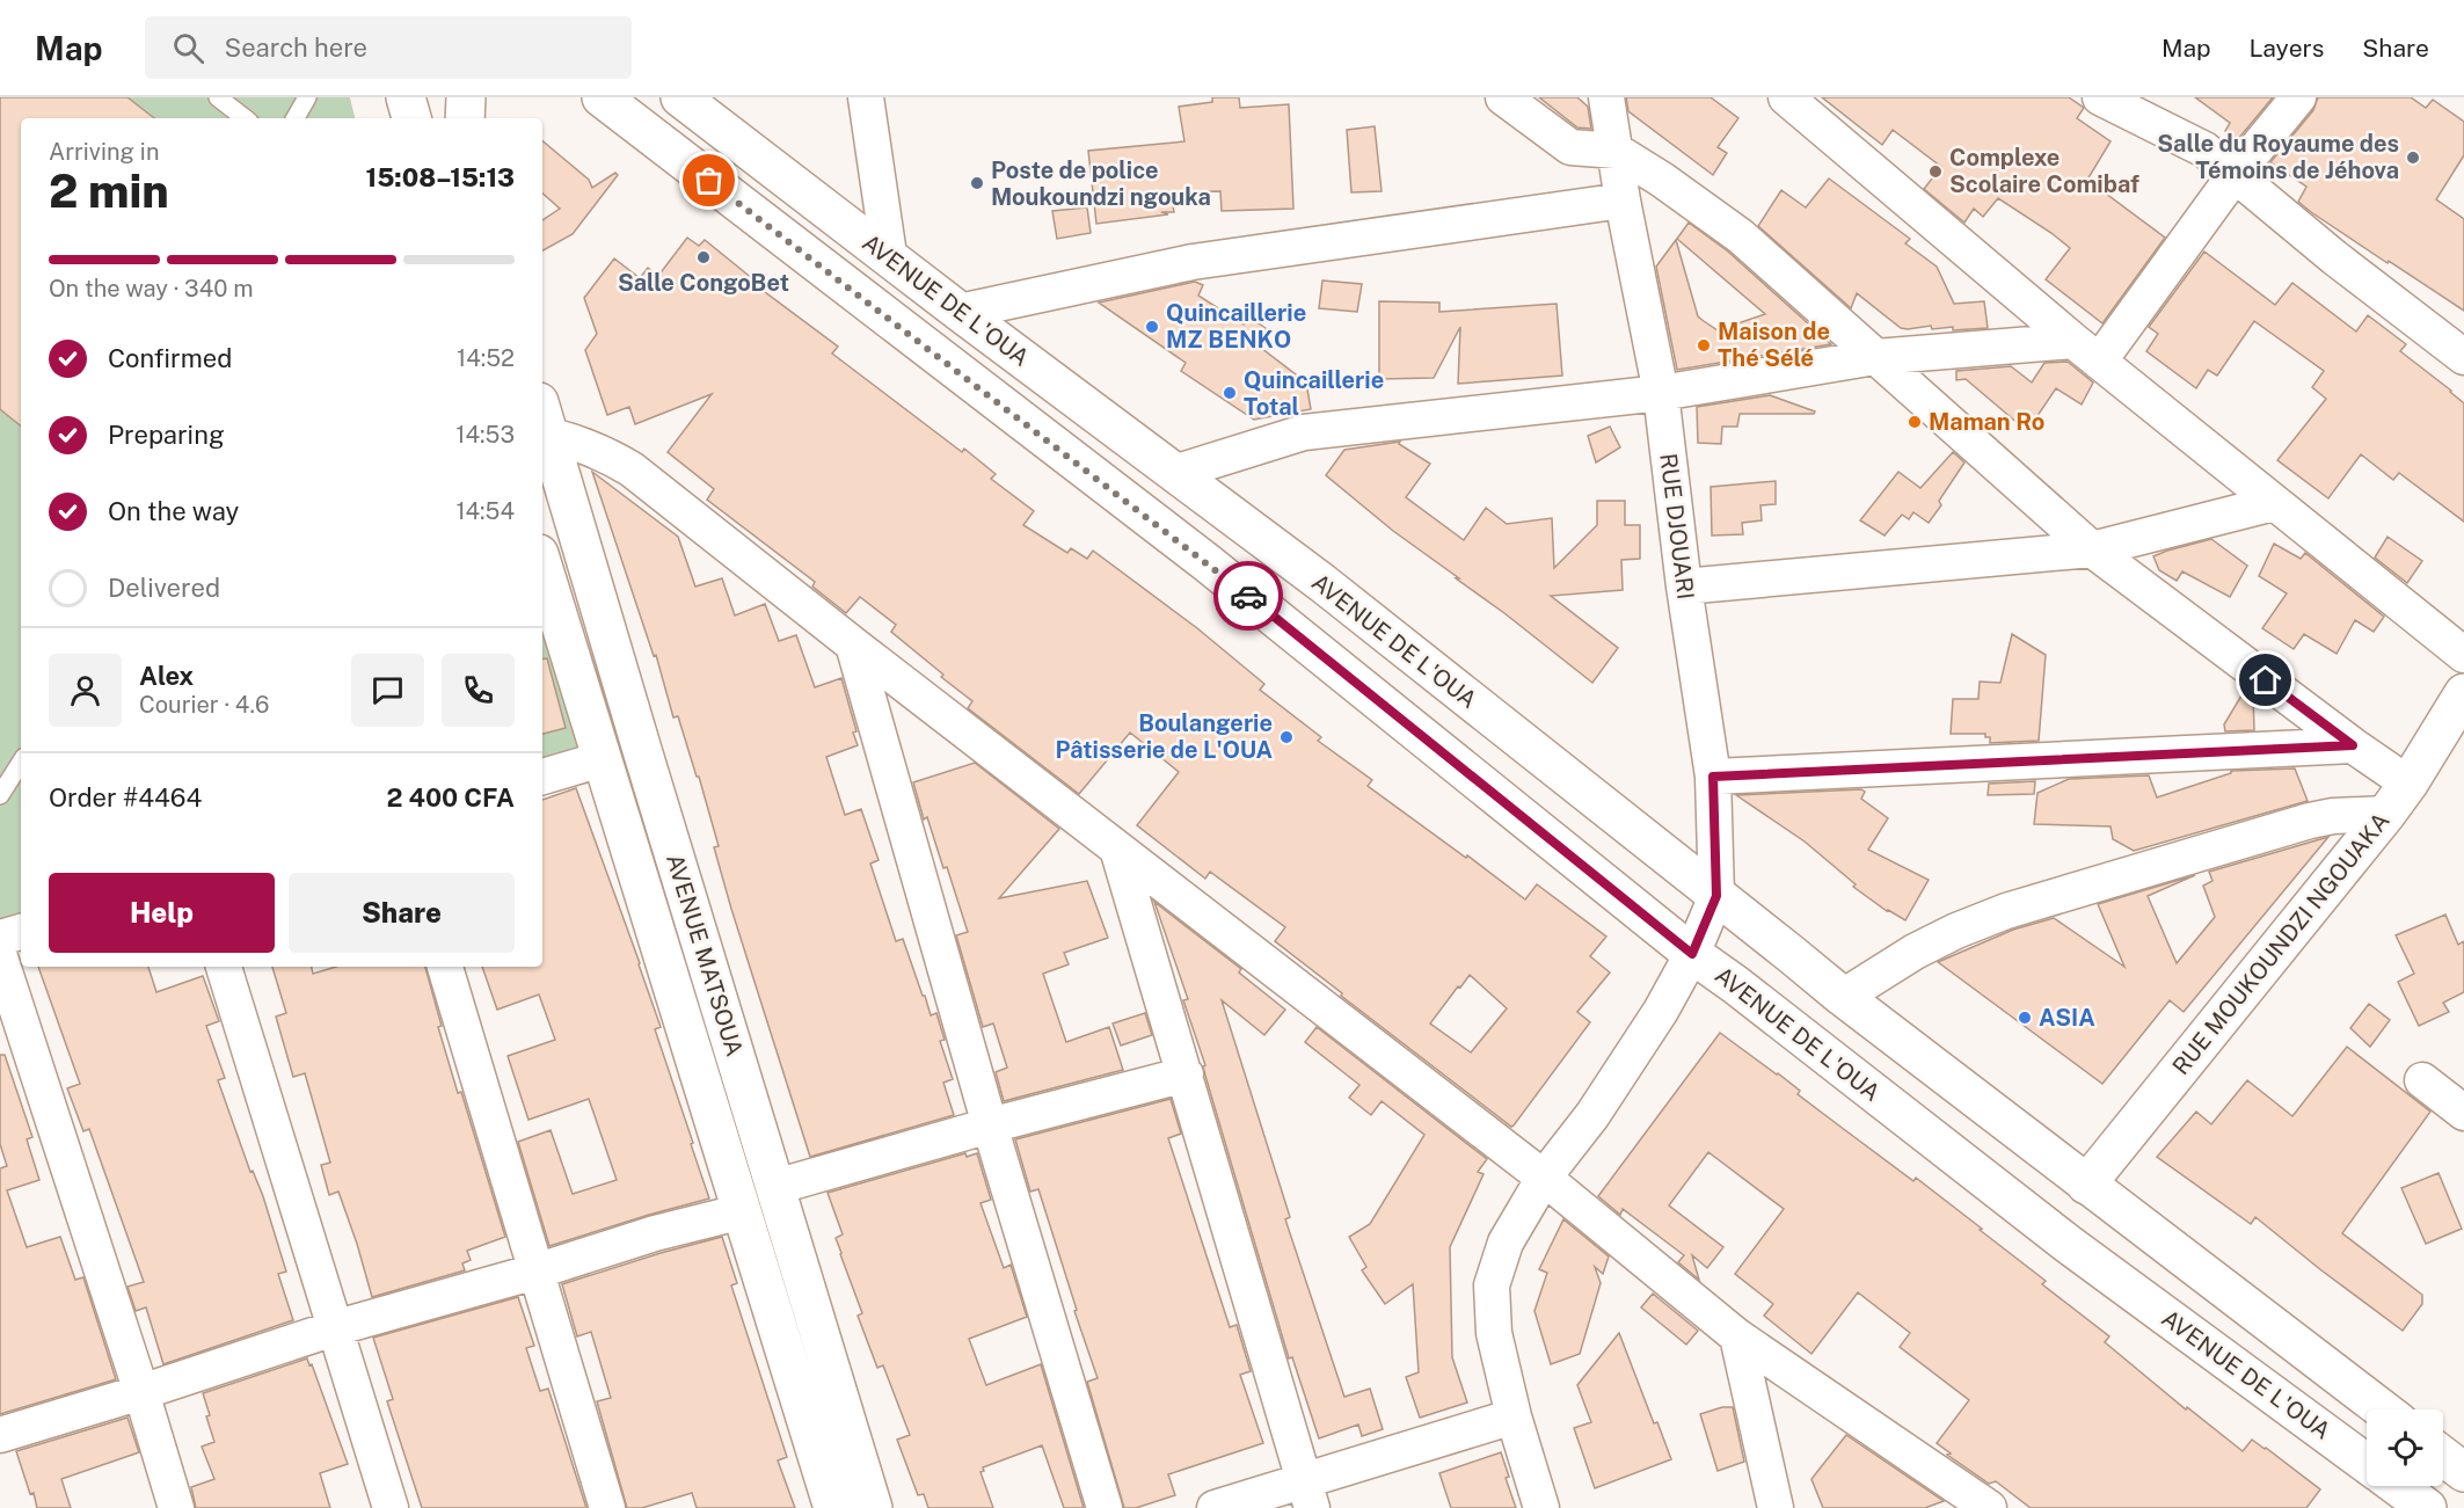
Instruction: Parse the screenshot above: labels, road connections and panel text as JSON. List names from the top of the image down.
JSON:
{
  "streets": {
    "main road": ["AVENUE DE L'OUA", "RUE MOUKOUNDZI NGOUAKA", "AVENUE MATSOUA"],
    "street": ["RUE DJOUARI"]
  },
  "crossings": [
    ["AVENUE DE L'OUA", "RUE DJOUARI"],
    ["AVENUE DE L'OUA", "RUE MOUKOUNDZI NGOUAKA"]
  ],
  "places": [
    "Salle du Royaume des Témoins de Jéhova",
    "Complexe Scolaire Comibaf",
    "Poste de police Moukoundzi ngouka",
    "Salle CongoBet",
    "Quincaillerie MZ BENKO",
    "Maison de Thé Sélé",
    "Quincaillerie Total",
    "Maman Ro",
    "Boulangerie Pâtisserie de L'OUA",
    "ASIA"
  ],
  "page": {
    "header": "Map",
    "search": "Search here",
    "nav": ["Map", "Layers", "Share"],
    "heading": ["2 min", "Arriving in", "15:08–15:13"],
    "panel": [
      "Alex",
      "Courier · 4.6",
      "Order #4464",
      "2 400 CFA"
    ],
    "bar": "On the way · 340 m",
    "list": [
      ["Confirmed", "14:52"],
      ["Preparing", "14:53"],
      ["On the way", "14:54"],
      "Delivered"
    ],
    "buttons": ["Help", "Share"]
  }
}
